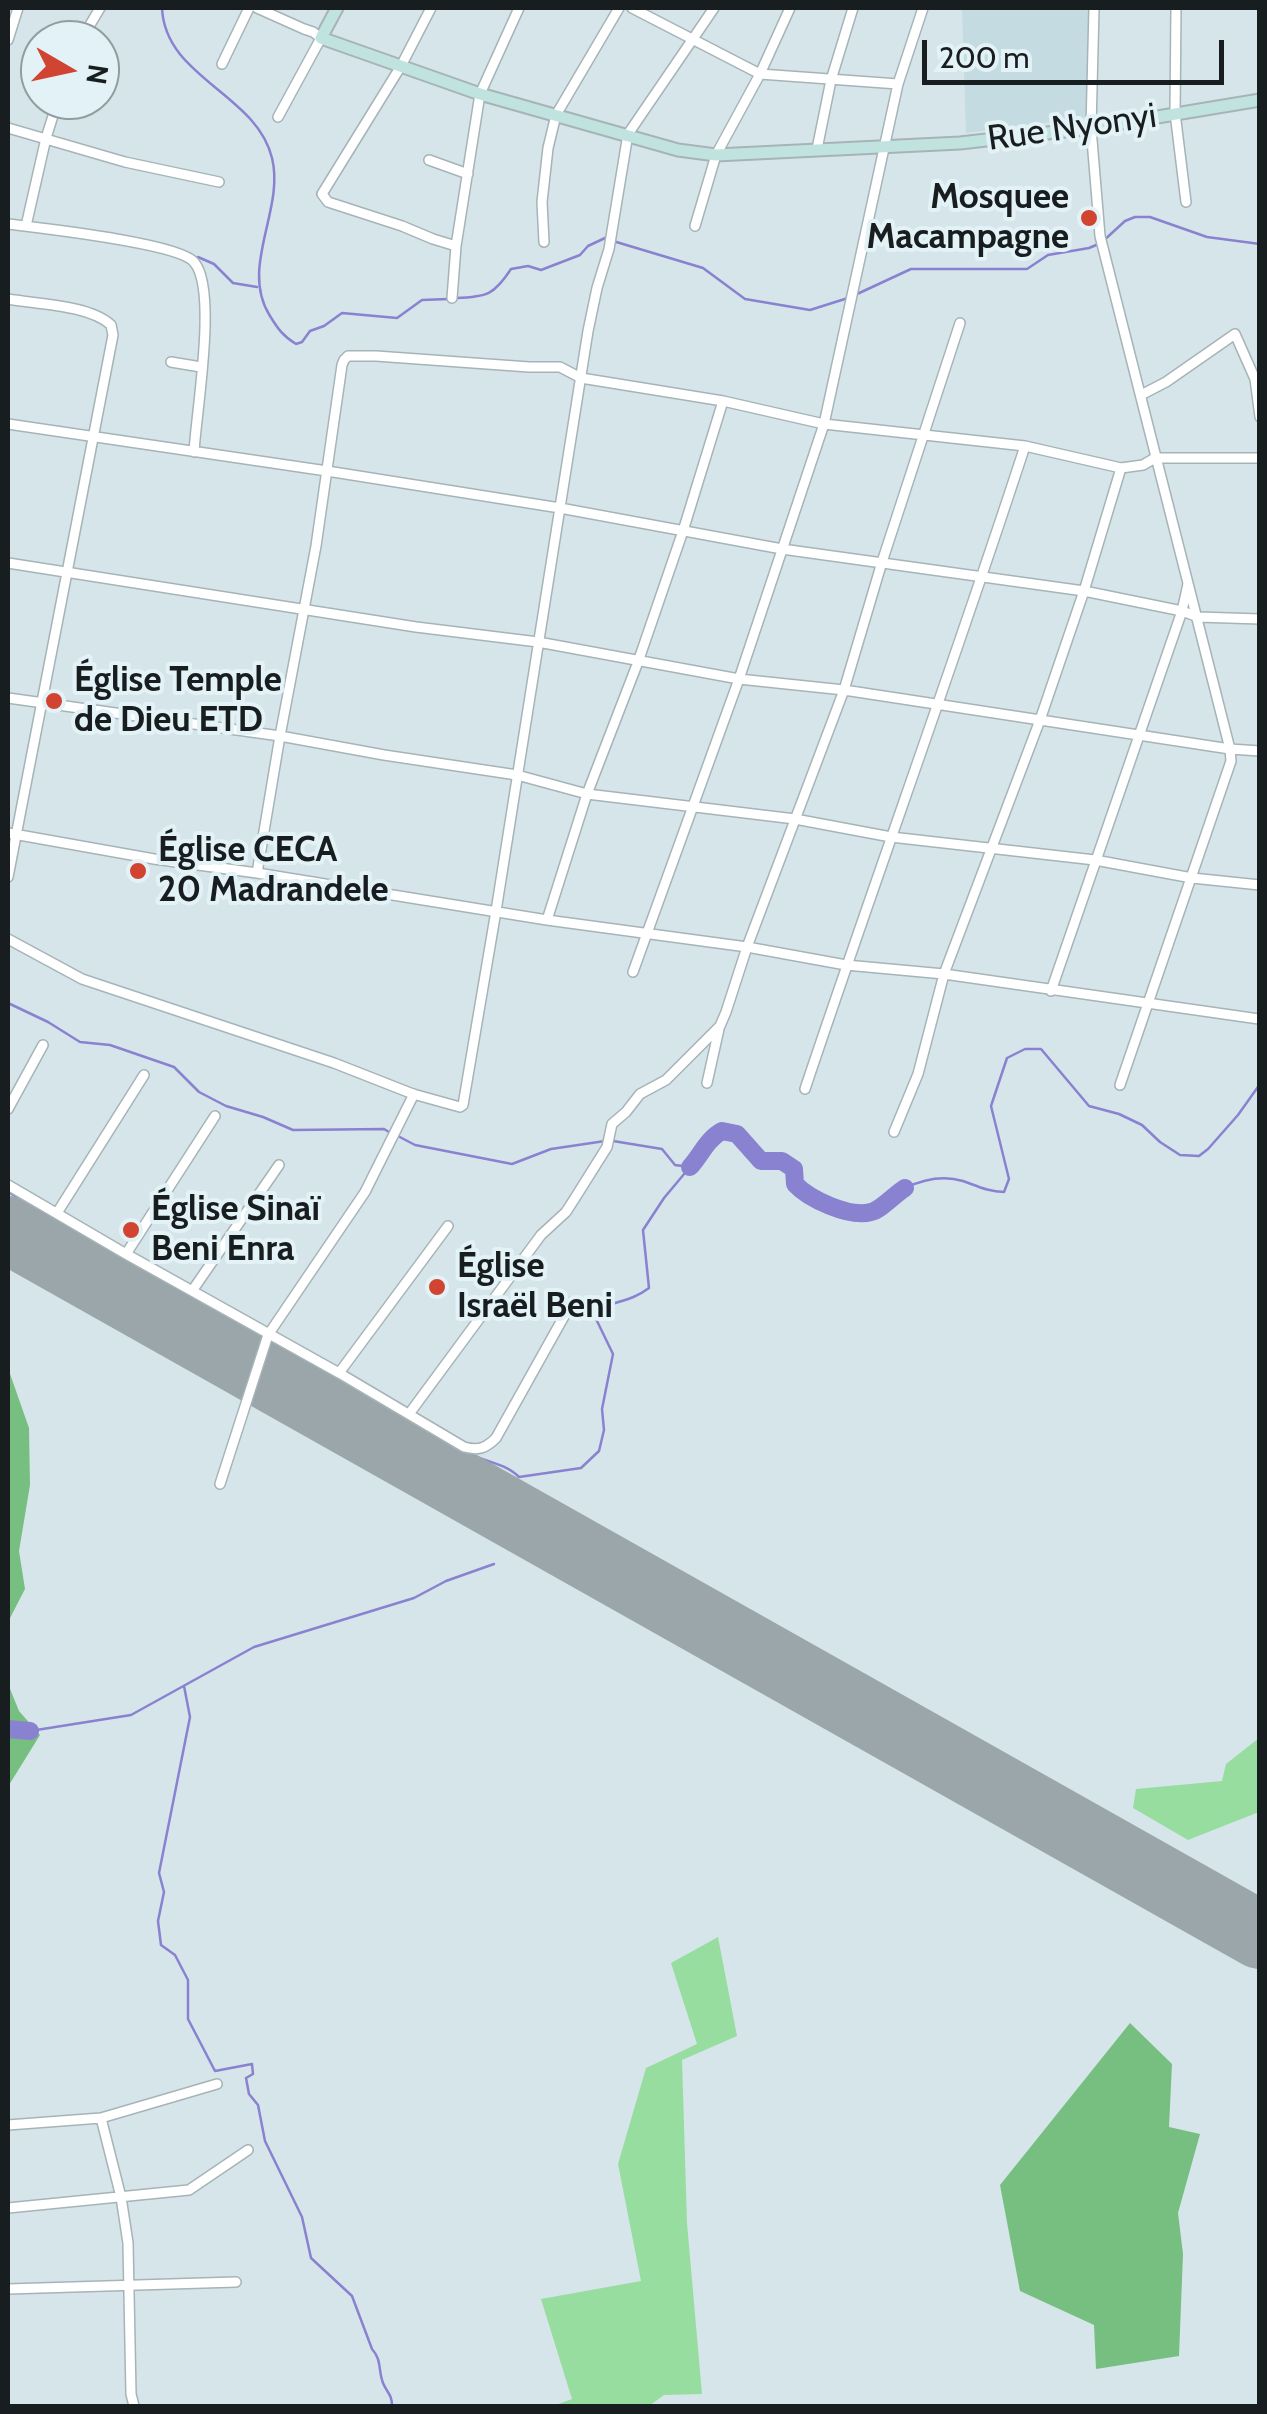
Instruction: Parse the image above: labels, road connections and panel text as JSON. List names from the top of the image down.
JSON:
{
  "streets": {
    "street": ["Rue Nyonyi"]
  },
  "places": [
    "Mosquee Macampagne",
    "Église Temple de Dieu ETD",
    "Église CECA 20 Madrandele",
    "Église Sinaï Beni Enra",
    "Église Israël Beni"
  ],
  "scale_bar": "200 m",
  "north": "right"
}
